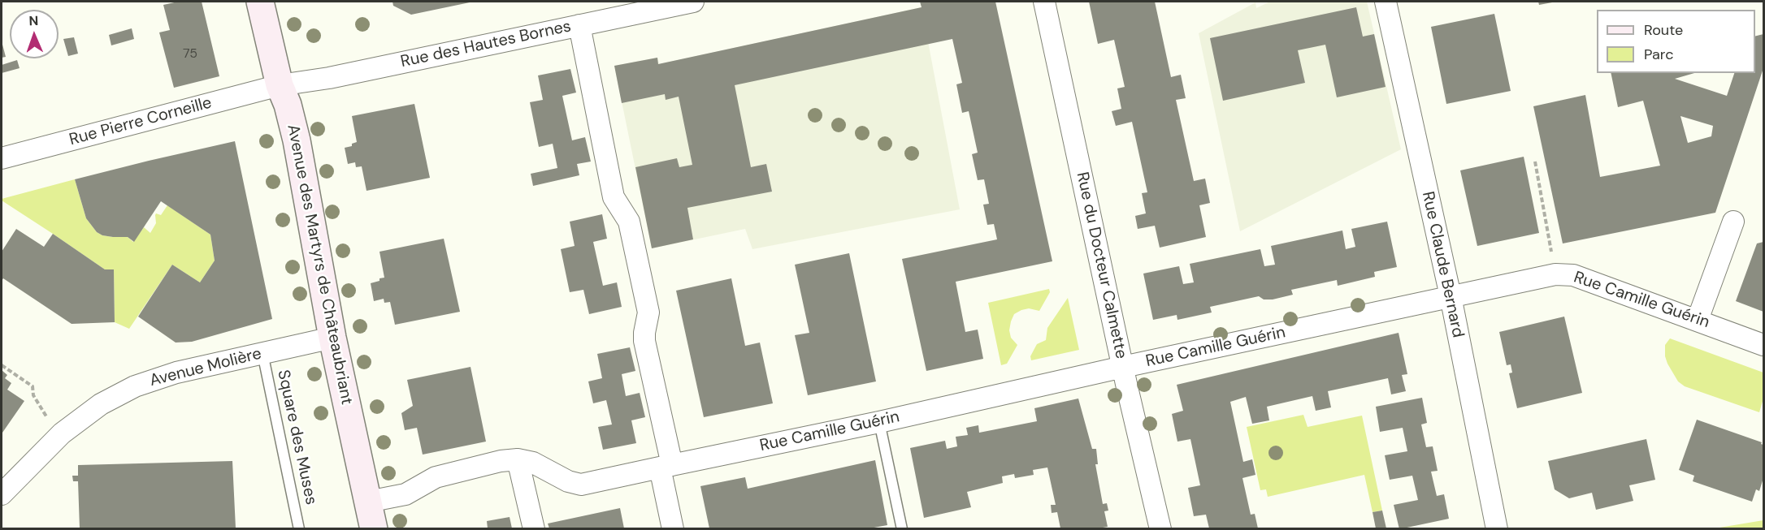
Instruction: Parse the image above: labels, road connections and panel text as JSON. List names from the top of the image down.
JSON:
{
  "streets": {
    "street": [
      "Rue des Hautes Bornes",
      "Rue Pierre Corneille",
      "Avenue des Martyrs de Châteaubriant",
      "Rue Claude Bernard",
      "Rue du Docteur Calmette",
      "Rue Camille Guérin",
      "Avenue Molière"
    ],
    "lane": ["Square des Muses"]
  },
  "crossings": [
    ["Rue des Hautes Bornes", "Rue Pierre Corneille"],
    ["Rue des Hautes Bornes", "Avenue des Martyrs de Châteaubriant"],
    ["Rue Pierre Corneille", "Avenue des Martyrs de Châteaubriant"],
    ["Avenue des Martyrs de Châteaubriant", "Avenue Molière"],
    ["Rue Claude Bernard", "Rue Camille Guérin"],
    ["Rue du Docteur Calmette", "Rue Camille Guérin"],
    ["Avenue Molière", "Square des Muses"]
  ],
  "house_numbers": ["75"],
  "legend": ["Route", "Parc"],
  "north": "top"
}
